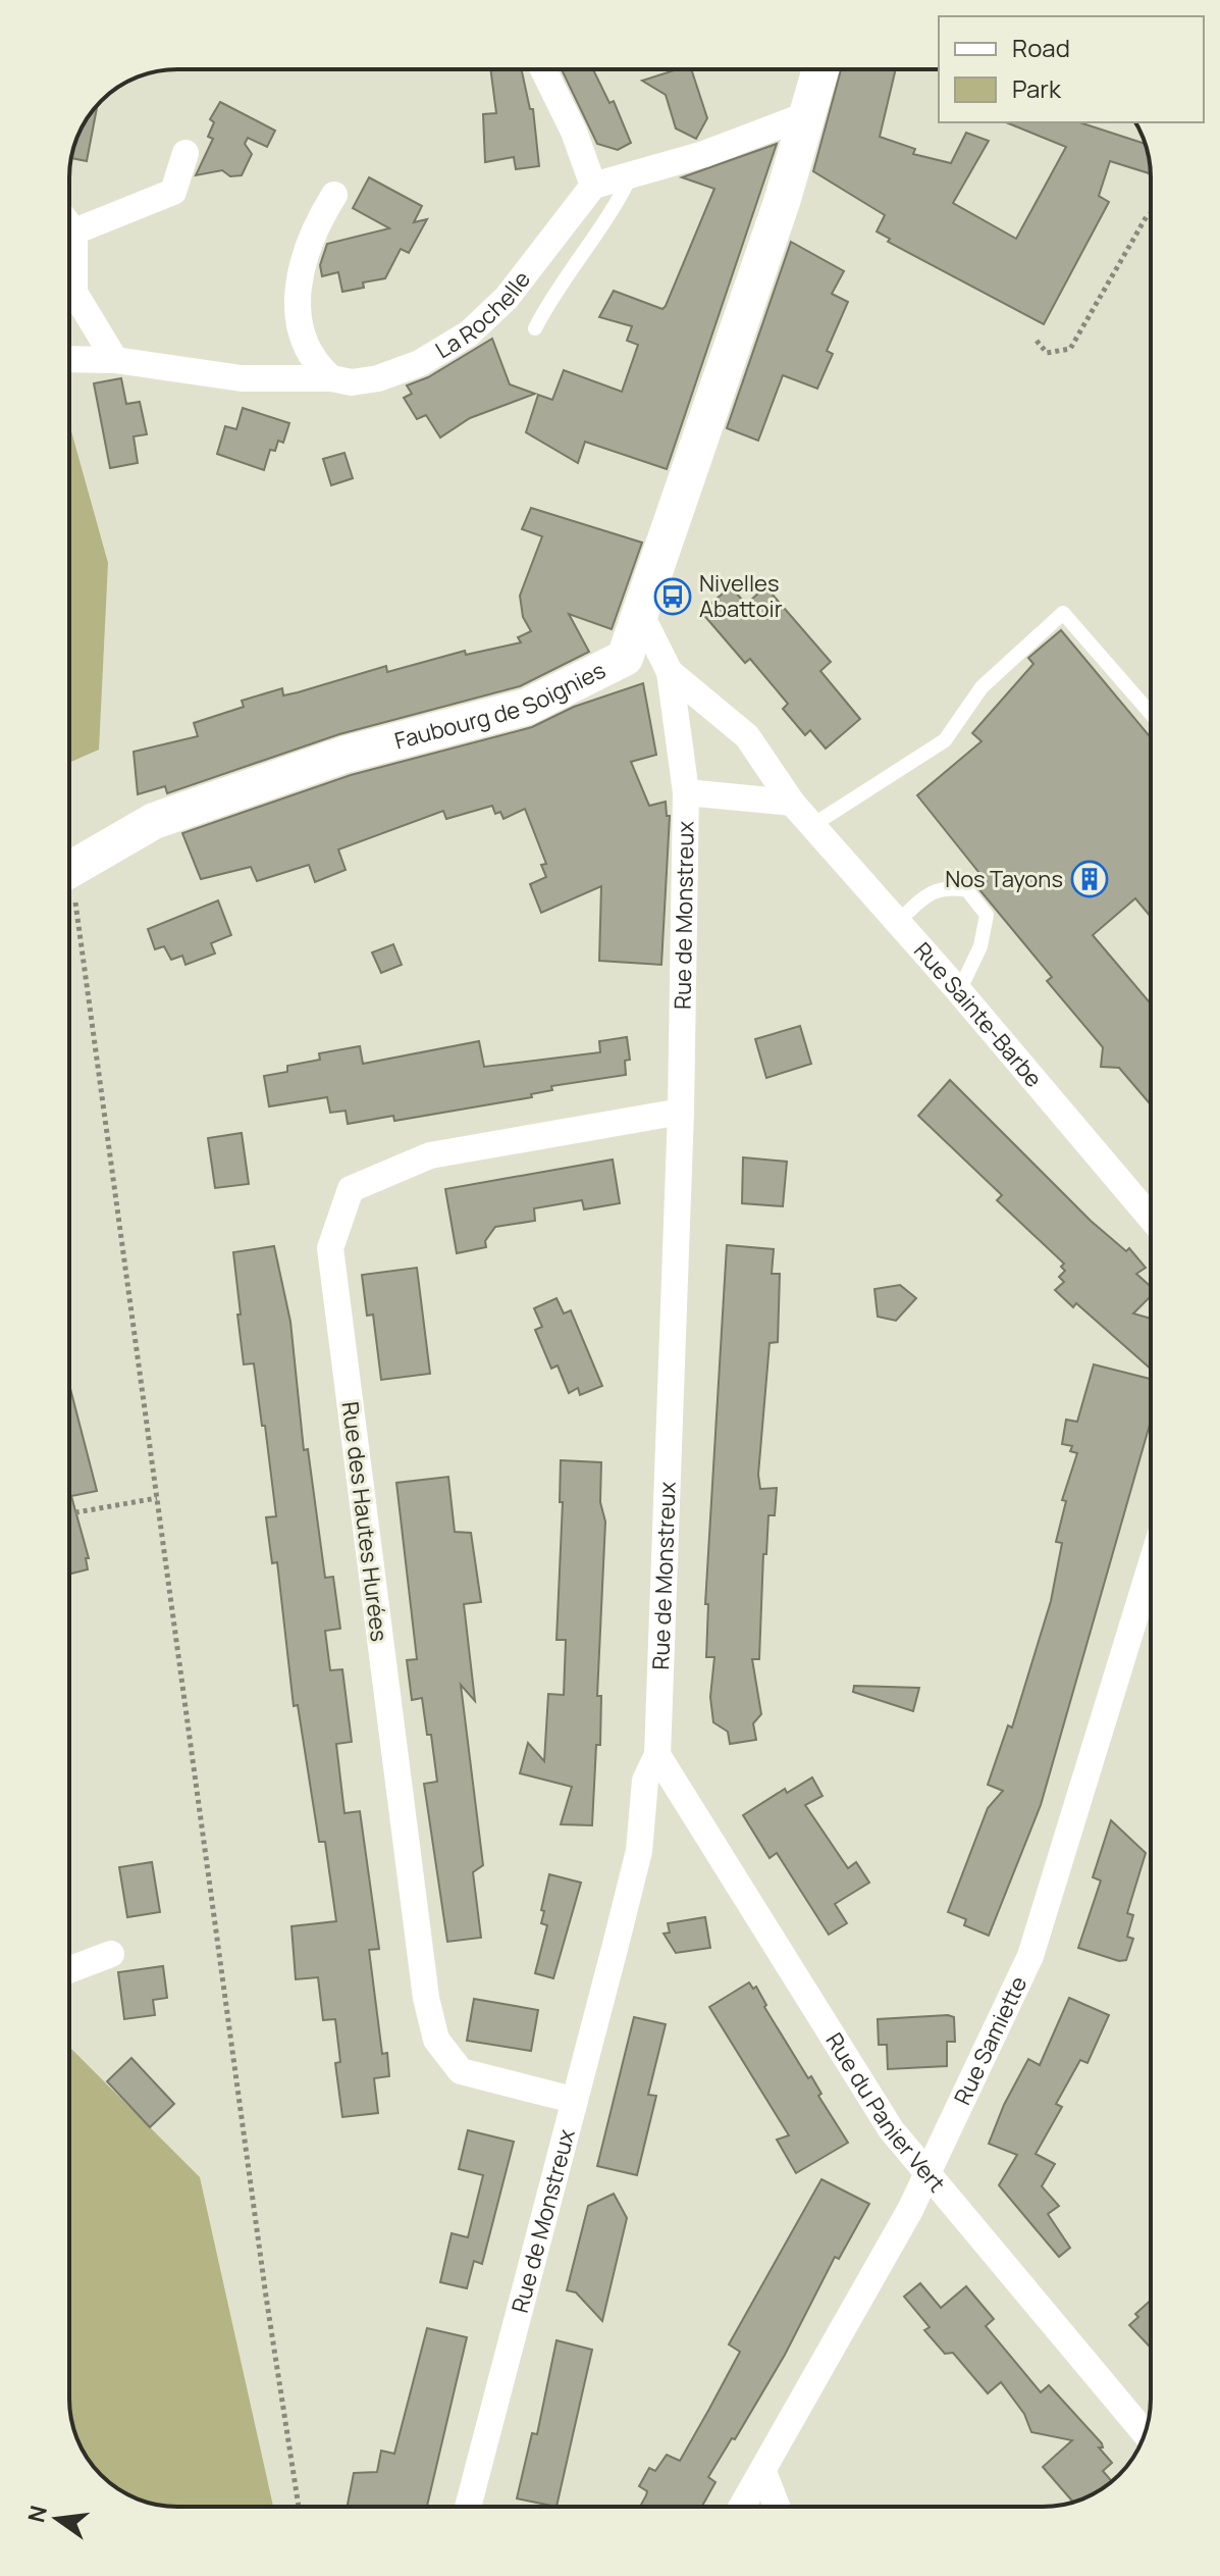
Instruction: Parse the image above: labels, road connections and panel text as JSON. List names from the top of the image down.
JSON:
{
  "streets": {
    "street": [
      "La Rochelle",
      "Faubourg de Soignies",
      "Rue de Monstreux",
      "Rue Sainte-Barbe",
      "Rue des Hautes Hurées",
      "Rue Samiette",
      "Rue du Panier Vert"
    ]
  },
  "crossings": [
    ["Faubourg de Soignies", "Rue de Monstreux"],
    ["Rue de Monstreux", "Rue Sainte-Barbe"],
    ["Rue de Monstreux", "Rue des Hautes Hurées"],
    ["Rue de Monstreux", "Rue du Panier Vert"],
    ["Rue Samiette", "Rue du Panier Vert"]
  ],
  "places": {
    "bus stop": ["Nivelles Abattoir"],
    "building": ["Nos Tayons"]
  },
  "legend": ["Road", "Park"],
  "north": "left"
}
